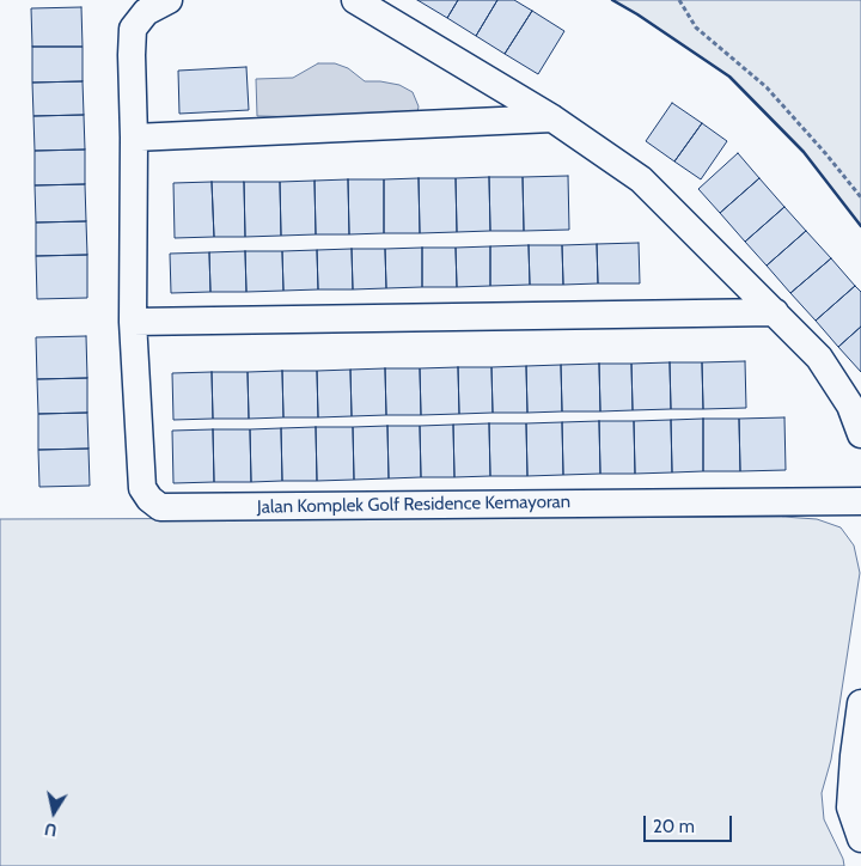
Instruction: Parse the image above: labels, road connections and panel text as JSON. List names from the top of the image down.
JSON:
{
  "streets": {
    "street": ["Jalan Komplek Golf Residence Kemayoran"]
  },
  "scale_bar": "20 m",
  "north": "bottom"
}
